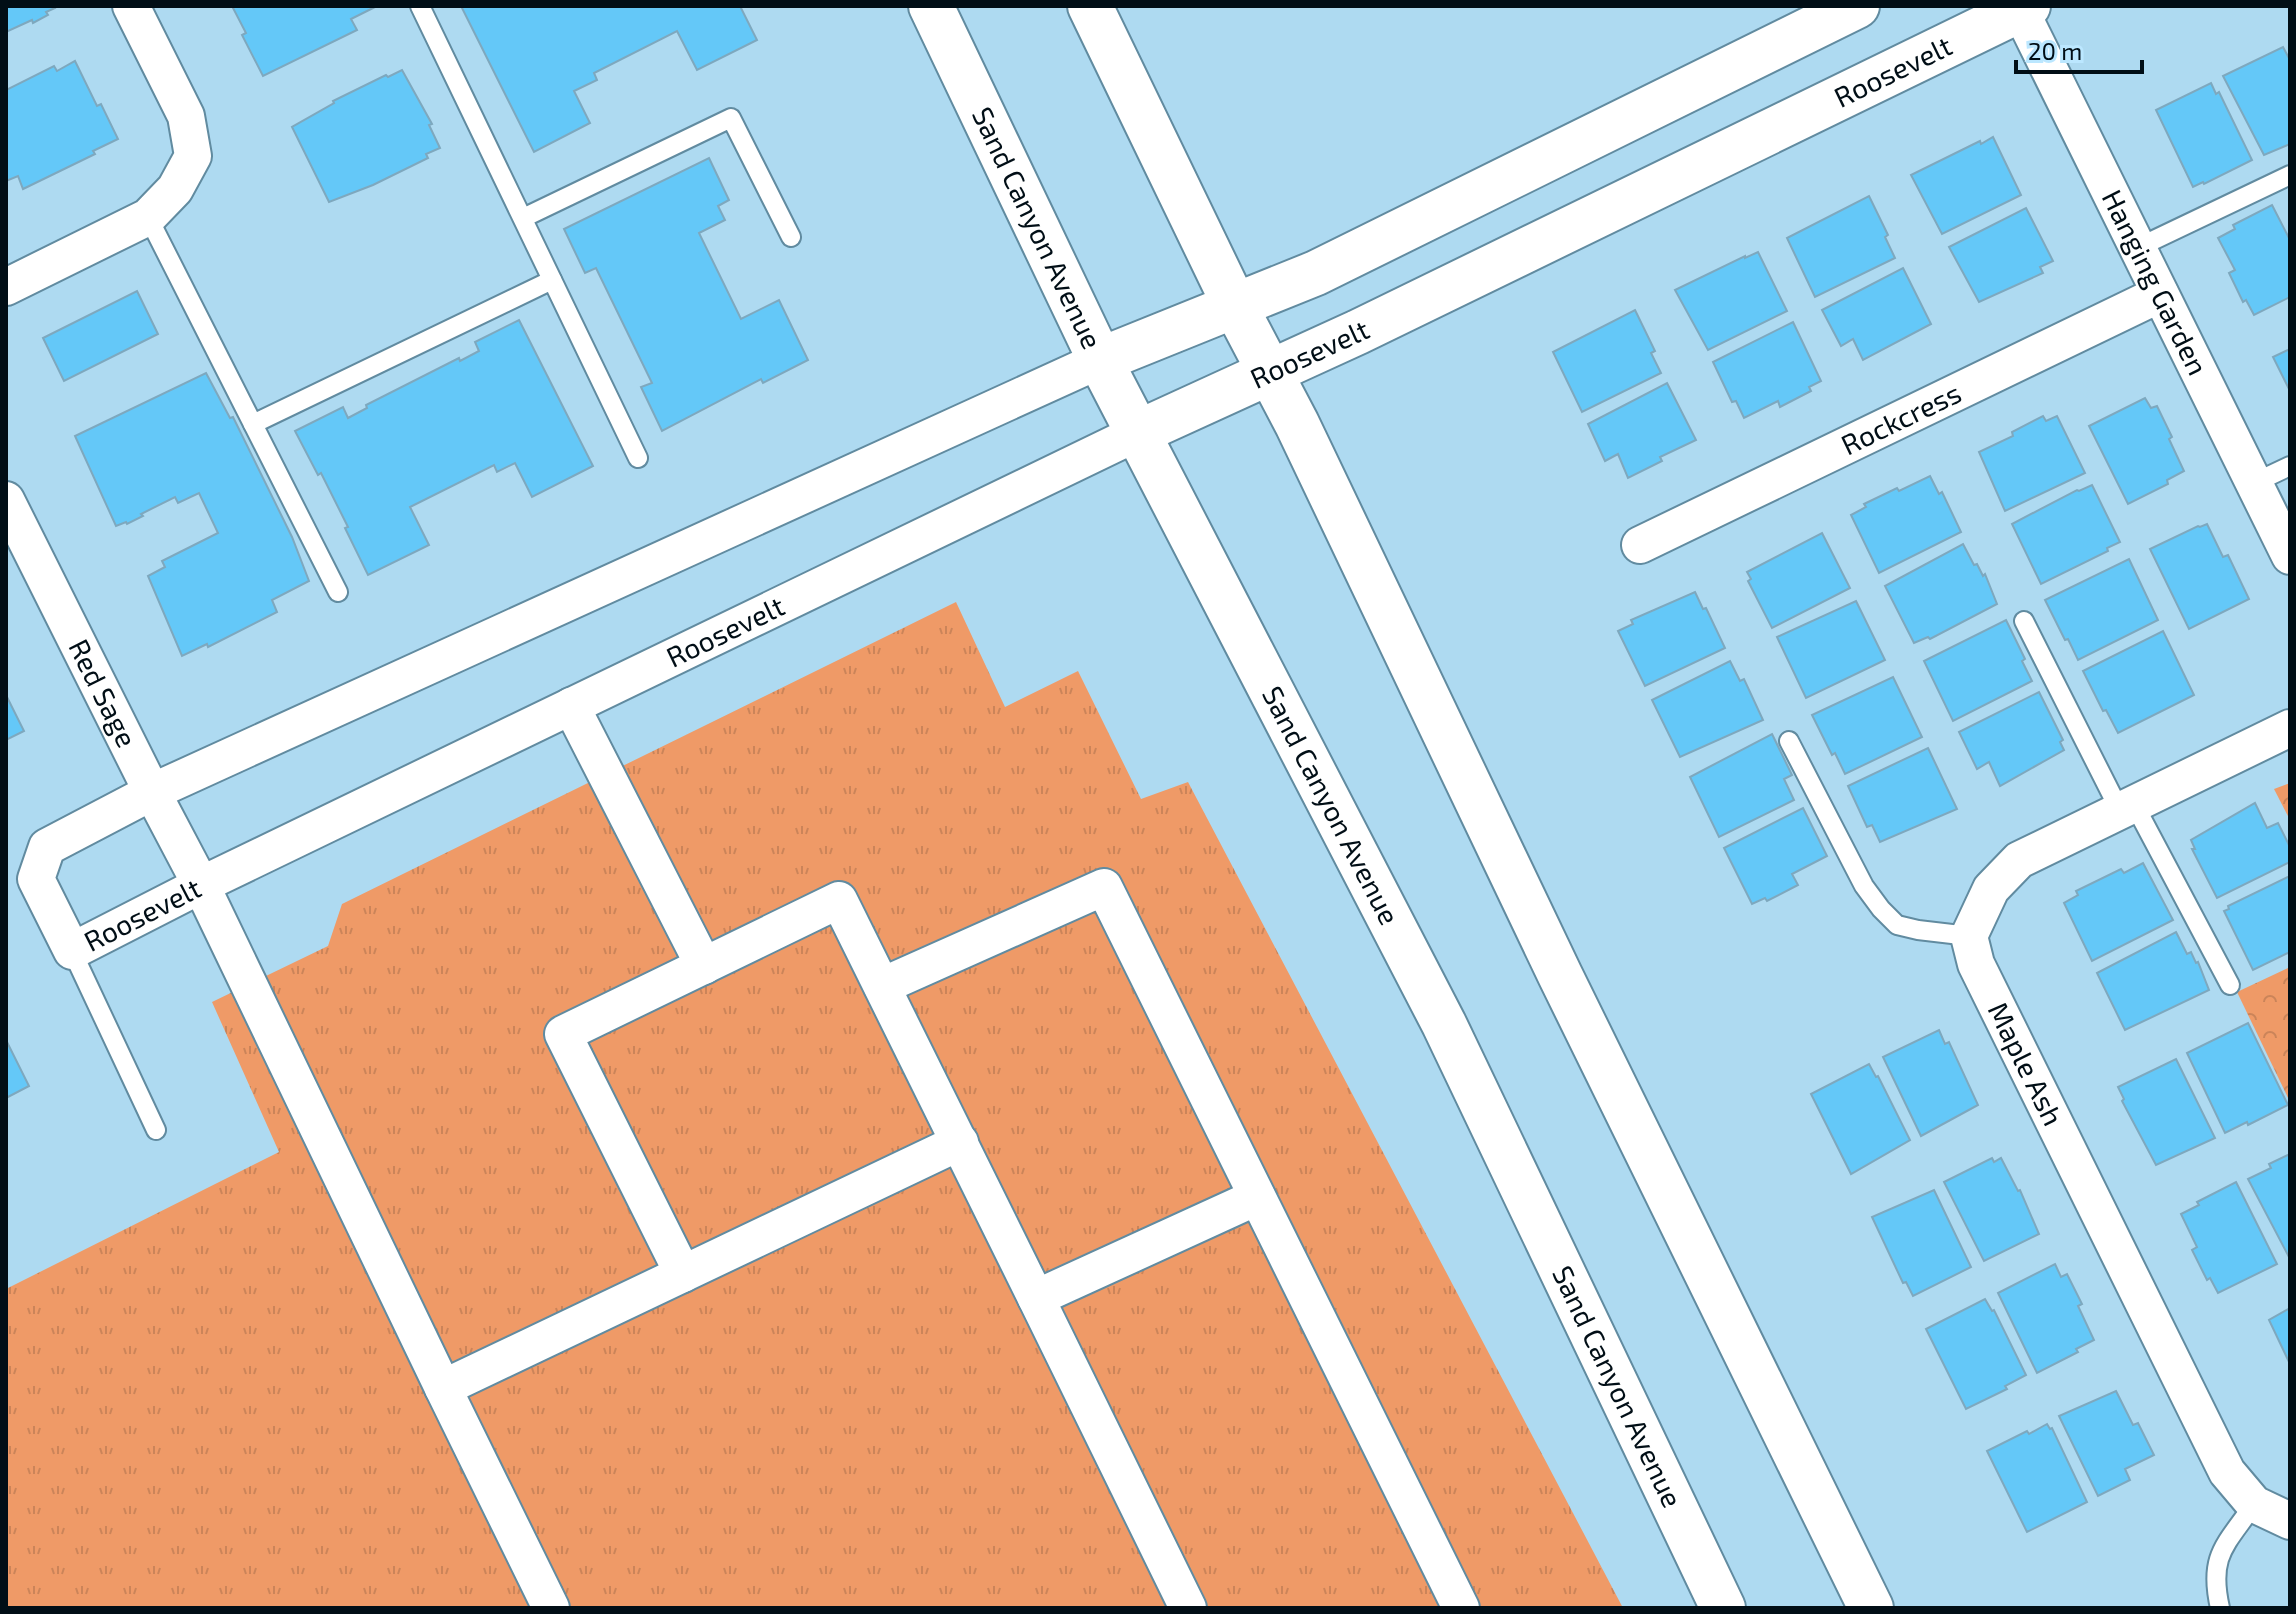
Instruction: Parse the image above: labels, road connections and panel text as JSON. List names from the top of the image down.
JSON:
{
  "streets": {
    "main road": ["Roosevelt", "Sand Canyon Avenue"],
    "street": [
      "Hanging Garden",
      "Rockcress",
      "Red Sage",
      "Maple Ash"
    ]
  },
  "crossings": [
    ["Roosevelt", "Sand Canyon Avenue"],
    ["Roosevelt", "Hanging Garden"],
    ["Roosevelt", "Red Sage"],
    ["Hanging Garden", "Rockcress"]
  ],
  "scale_bar": "20 m"
}
